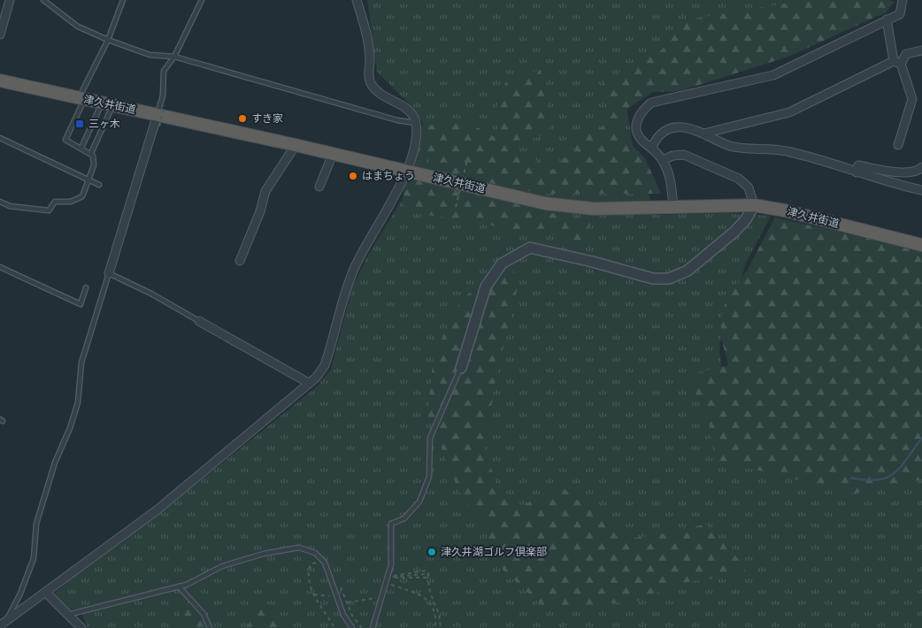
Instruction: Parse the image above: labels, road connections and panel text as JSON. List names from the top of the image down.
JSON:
{
  "streets": {
    "highway": ["津久井街道"]
  },
  "places": {
    "other": ["すき家", "はまちょう", "津久井湖ゴルフ倶楽部"],
    "transit": ["三ヶ木"]
  }
}
